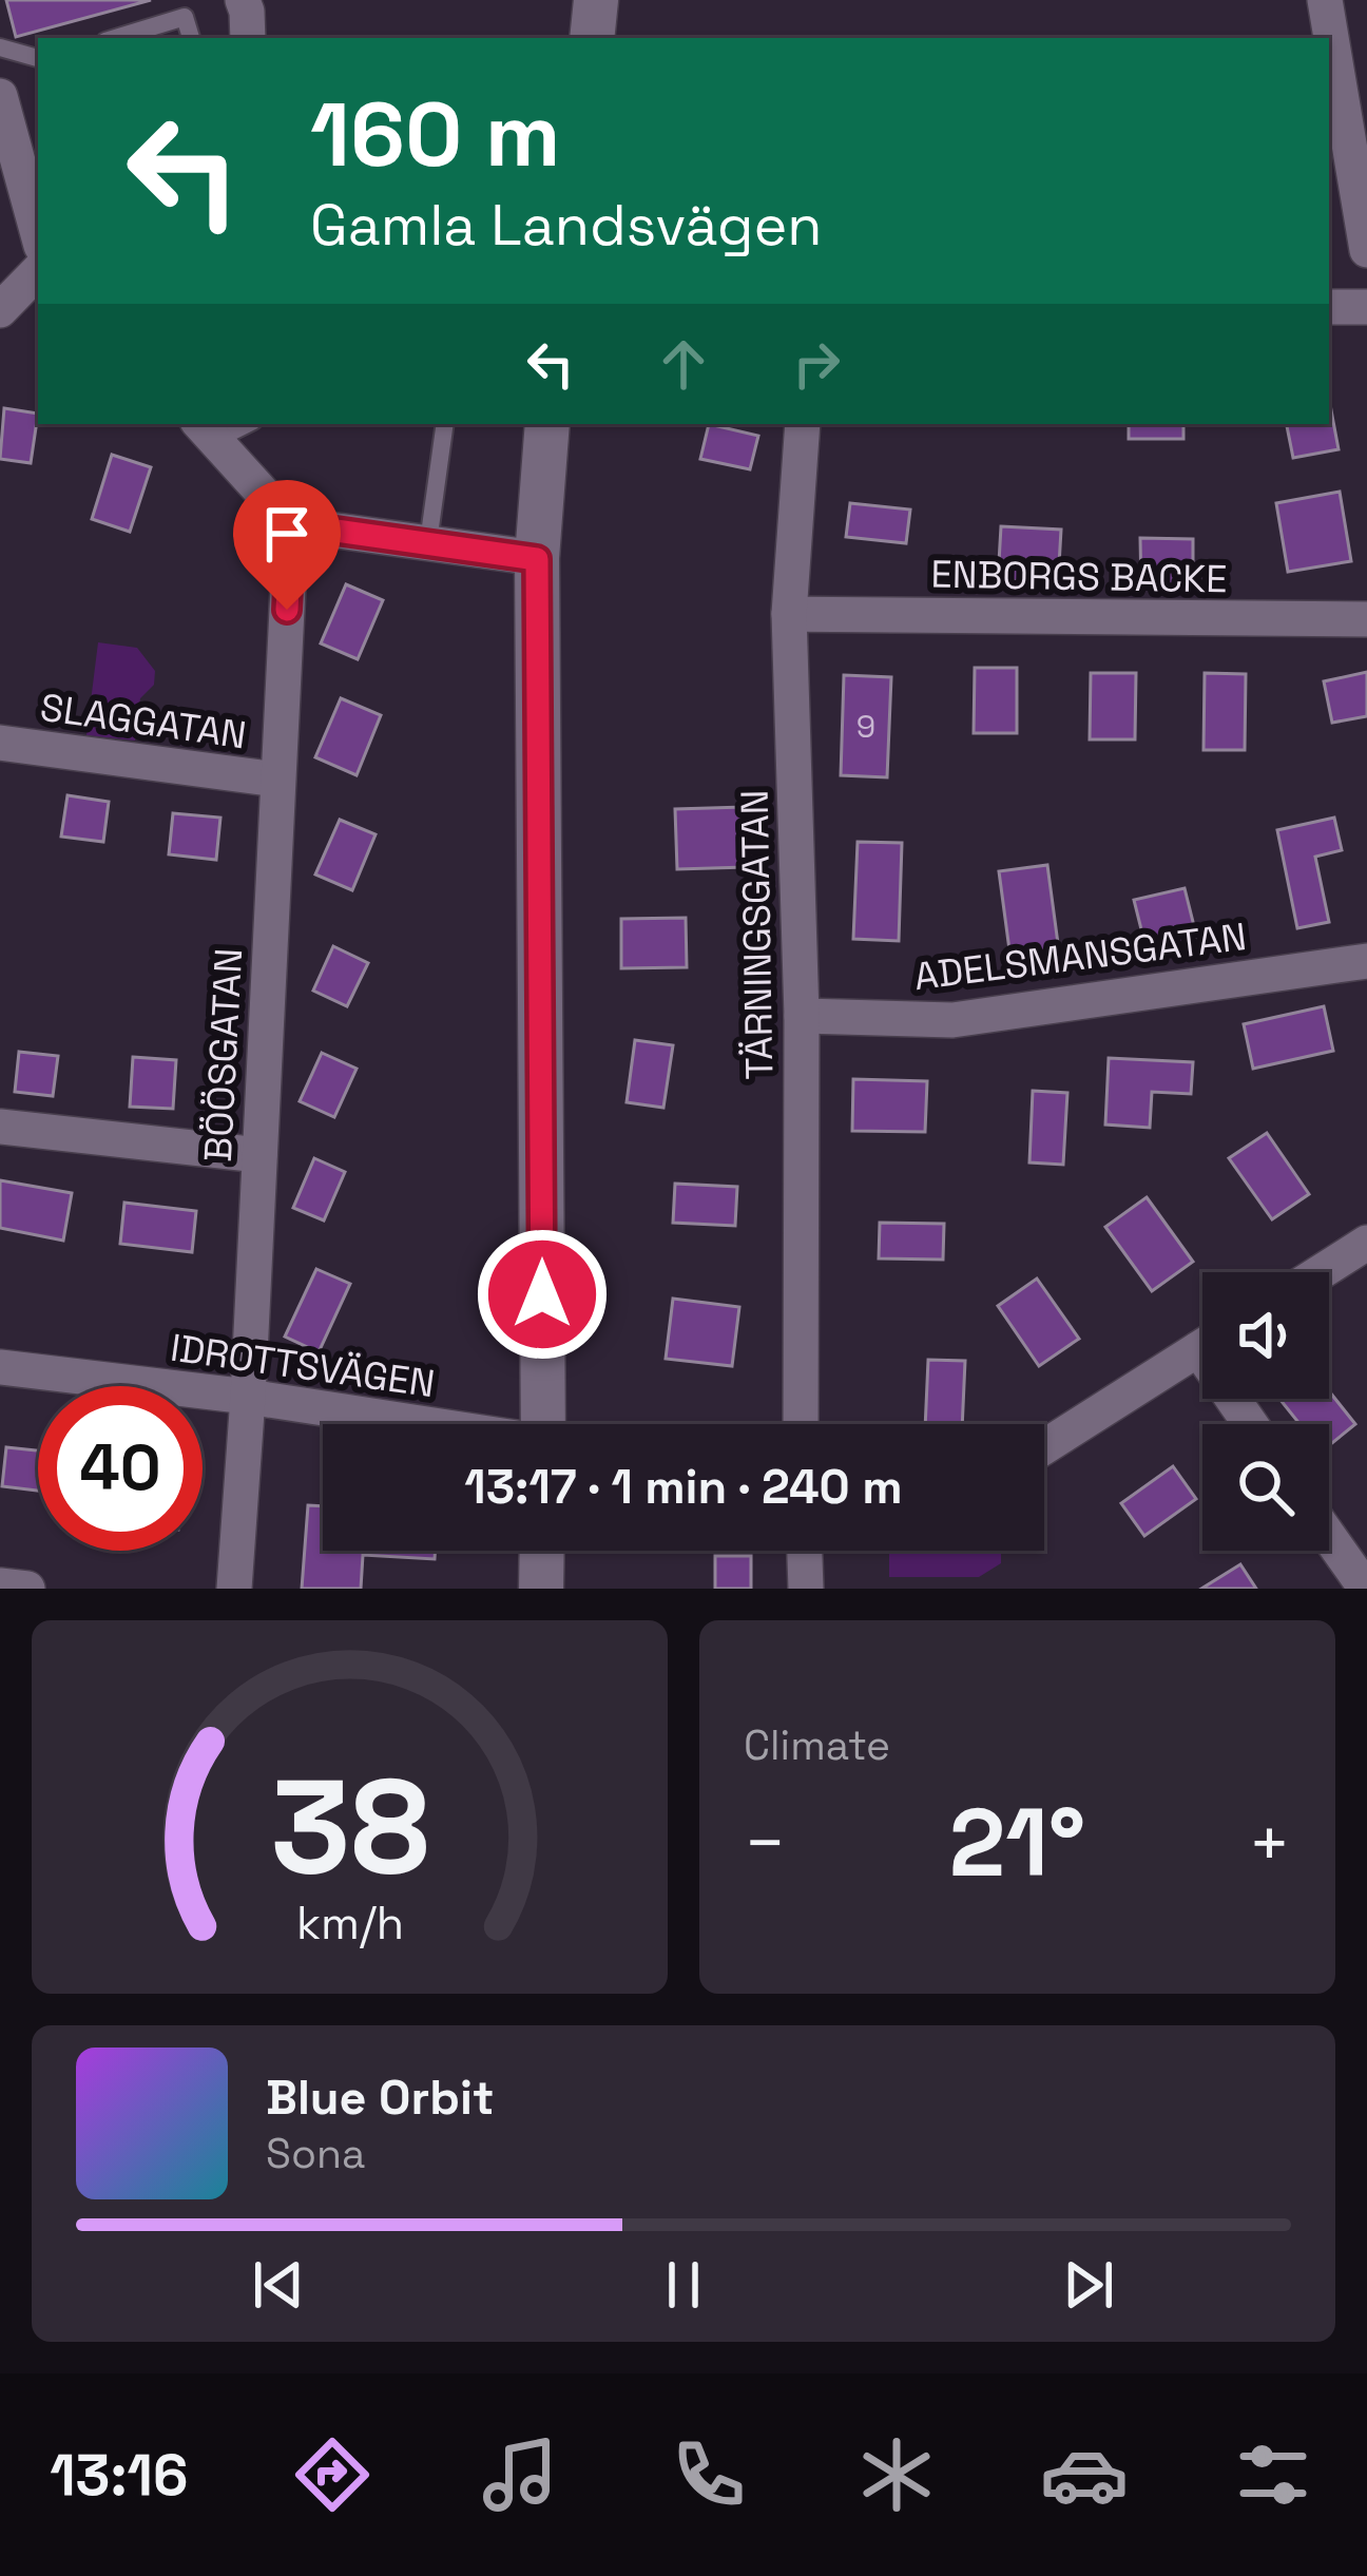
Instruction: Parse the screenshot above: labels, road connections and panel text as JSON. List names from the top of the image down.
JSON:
{
  "streets": {
    "street": [
      "ENBORGS BACKE",
      "SLAGGATAN",
      "TÄRNINGSGATAN",
      "ADELSMANSGATAN",
      "BÖÖSGATAN",
      "IDROTTSVÄGEN"
    ]
  },
  "crossings": [
    ["ENBORGS BACKE", "TÄRNINGSGATAN"],
    ["SLAGGATAN", "BÖÖSGATAN"],
    ["TÄRNINGSGATAN", "ADELSMANSGATAN"],
    ["BÖÖSGATAN", "IDROTTSVÄGEN"]
  ],
  "house_numbers": ["9"],
  "page": {
    "turn": ["160 m", "Gamla Landsvägen"],
    "limit": "40",
    "trip": "13:17 · 1 min · 240 m",
    "tile": "Climate",
    "heat": ["−", "21°", "+"],
    "song": ["Blue Orbit", "Sona"],
    "tabs": "13:16",
    "gauge": ["38", "km/h"]
  }
}
